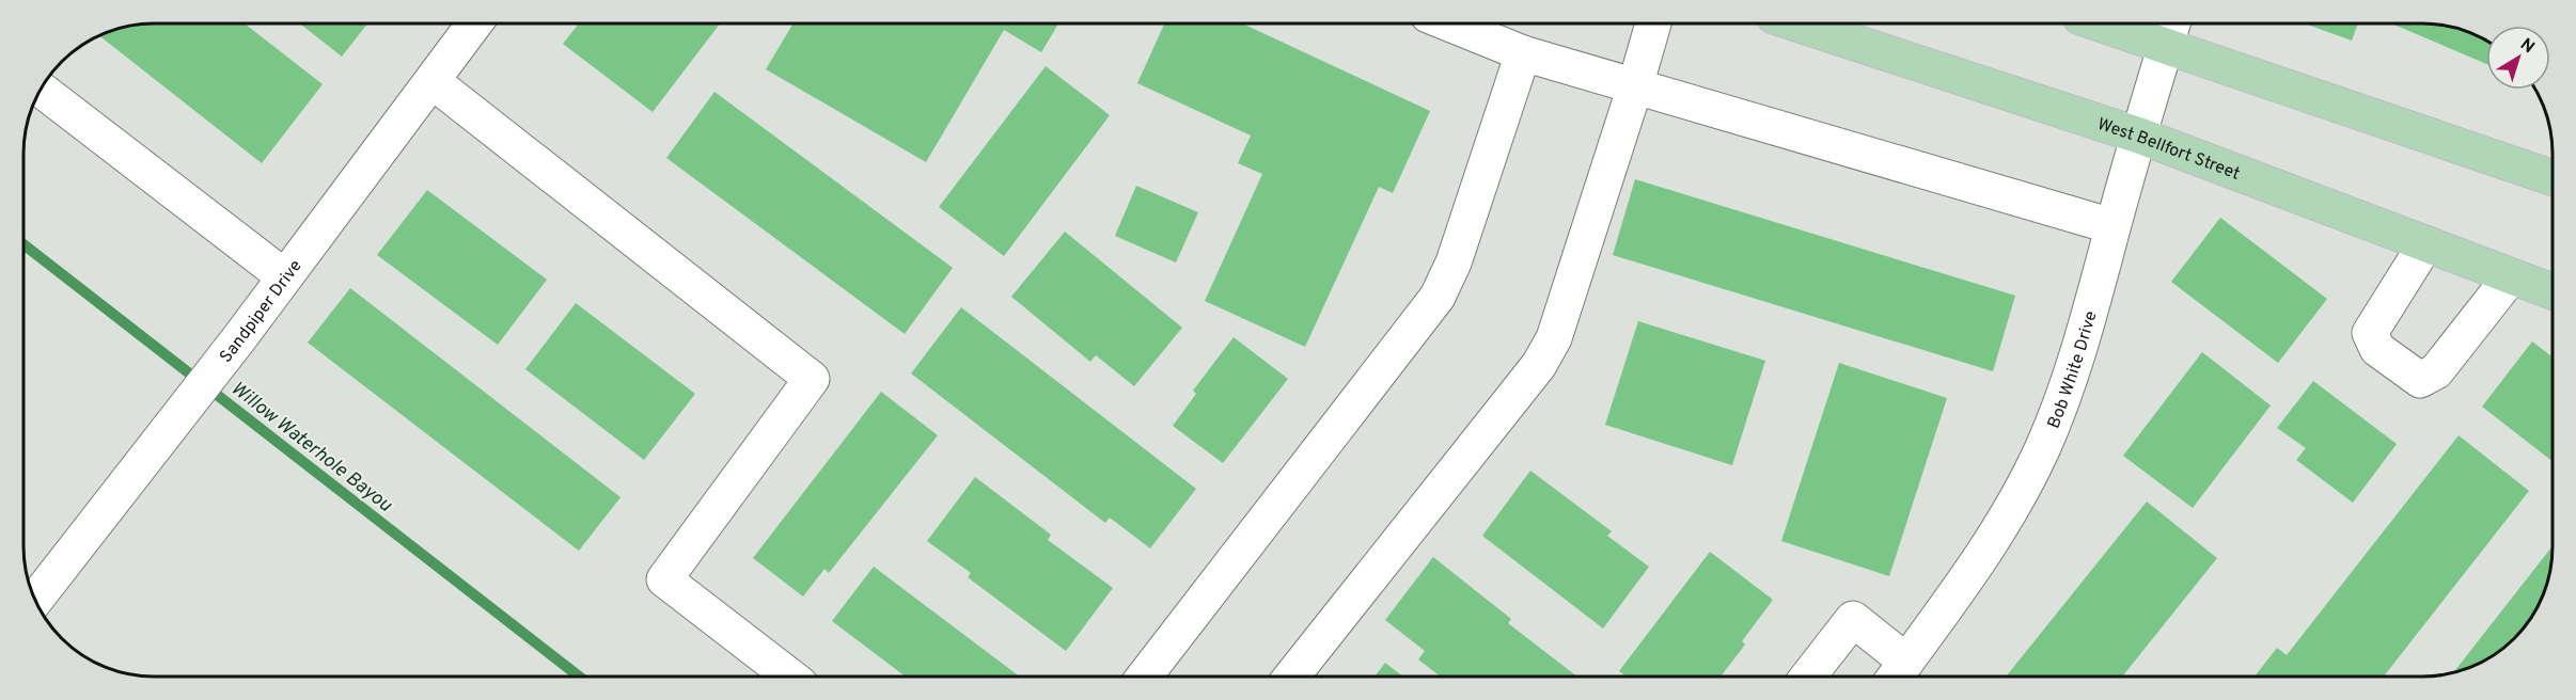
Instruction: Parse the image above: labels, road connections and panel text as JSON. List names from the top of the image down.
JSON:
{
  "streets": {
    "main road": ["West Bellfort Street"],
    "street": ["Sandpiper Drive", "Bob White Drive"]
  },
  "crossings": [
    ["West Bellfort Street", "Bob White Drive"]
  ],
  "water": ["Willow Waterhole Bayou"],
  "north": "top right"
}
